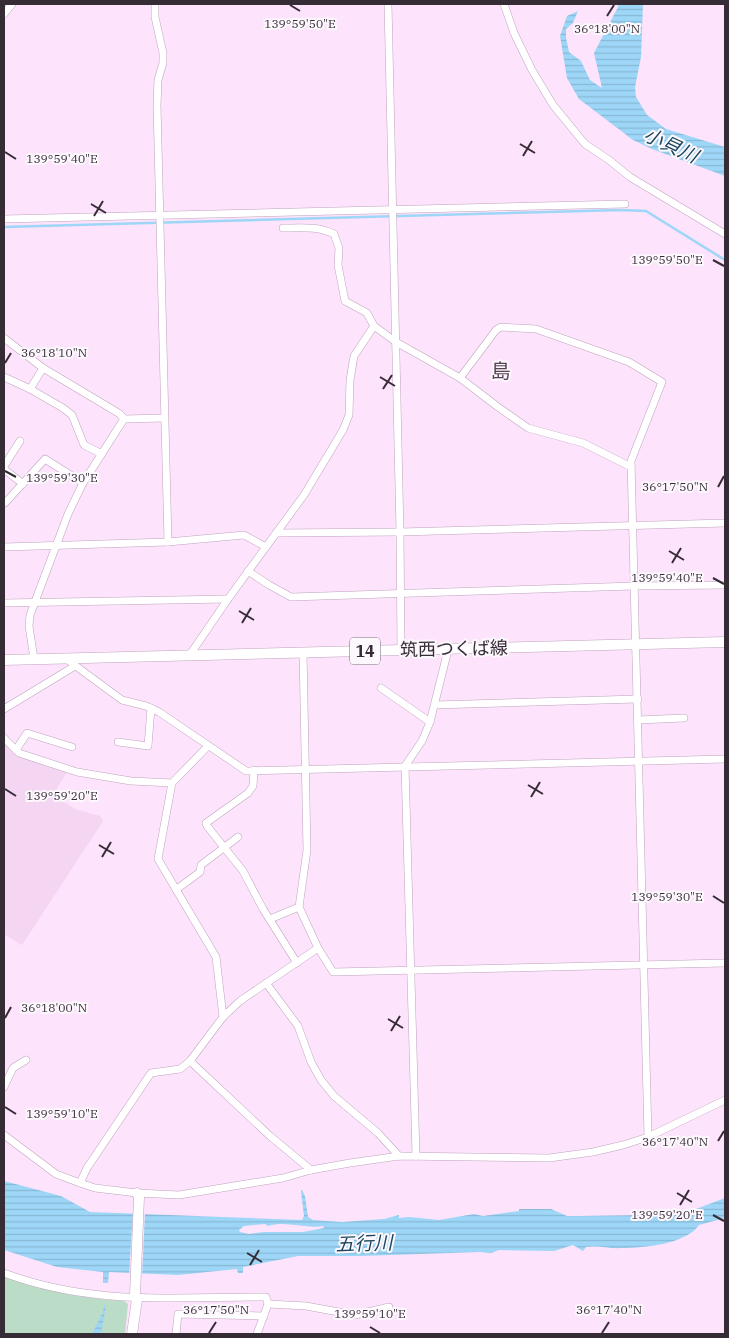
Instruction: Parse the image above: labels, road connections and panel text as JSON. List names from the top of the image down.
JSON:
{
  "streets": {
    "main road": ["筑西つくば線", "14"]
  },
  "districts": ["島"],
  "water": ["小貝川", "五行川"],
  "coordinates": [
    "139°59'50\"E",
    "36°18'00\"N",
    "139°59'40\"E",
    "36°18'10\"N",
    "139°59'30\"E",
    "36°17'50\"N",
    "139°59'20\"E",
    "139°59'10\"E",
    "36°17'40\"N"
  ]
}
